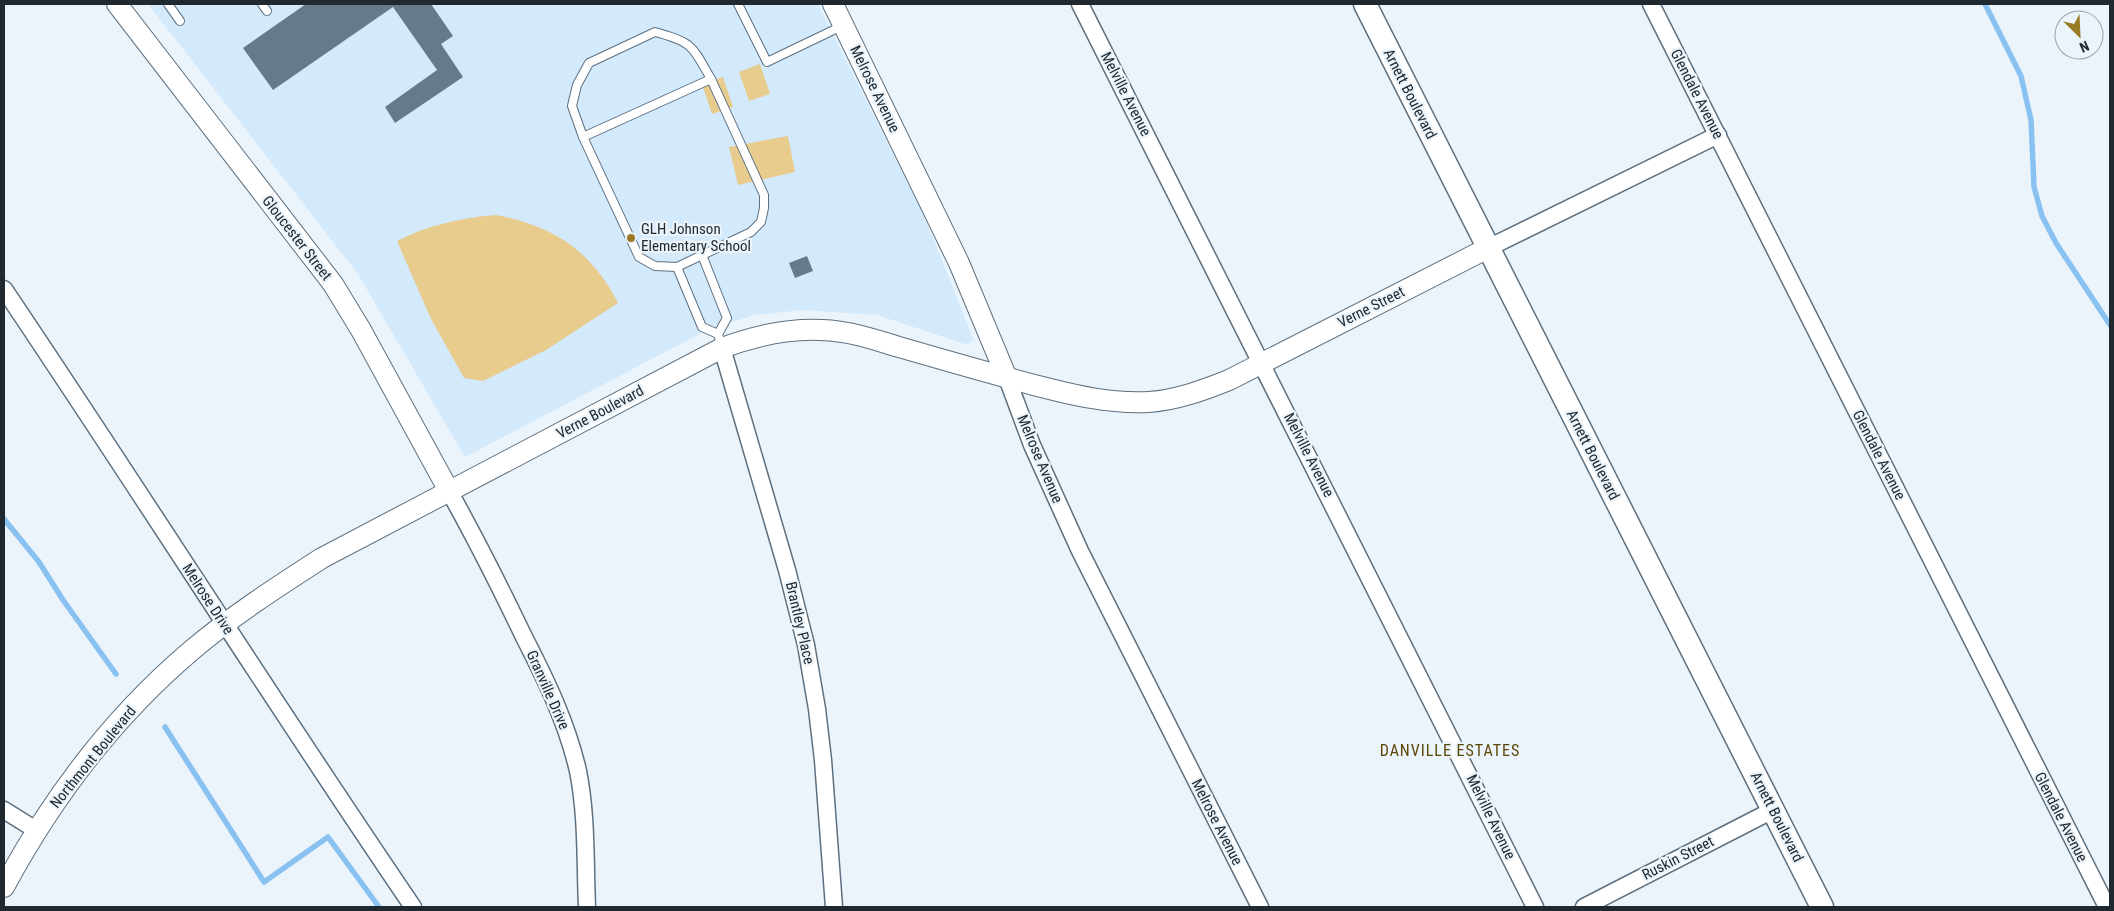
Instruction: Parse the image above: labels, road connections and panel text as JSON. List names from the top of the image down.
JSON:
{
  "streets": {
    "main road": ["Arnett Boulevard"],
    "street": [
      "Melrose Avenue",
      "Melville Avenue",
      "Glendale Avenue",
      "Gloucester Street",
      "Verne Street",
      "Verne Boulevard",
      "Melrose Drive",
      "Brantley Place",
      "Granville Drive",
      "Northmont Boulevard",
      "Ruskin Street"
    ]
  },
  "crossings": [
    ["Melrose Avenue", "Verne Street"],
    ["Melrose Avenue", "Verne Boulevard"],
    ["Melville Avenue", "Verne Street"],
    ["Arnett Boulevard", "Verne Street"],
    ["Arnett Boulevard", "Ruskin Street"],
    ["Glendale Avenue", "Verne Street"],
    ["Gloucester Street", "Verne Boulevard"],
    ["Gloucester Street", "Granville Drive"],
    ["Verne Street", "Verne Boulevard"],
    ["Verne Boulevard", "Melrose Drive"],
    ["Verne Boulevard", "Brantley Place"],
    ["Verne Boulevard", "Granville Drive"],
    ["Verne Boulevard", "Northmont Boulevard"],
    ["Melrose Drive", "Northmont Boulevard"]
  ],
  "districts": ["DANVILLE ESTATES"],
  "places": ["GLH Johnson Elementary School"],
  "north": "bottom right"
}
